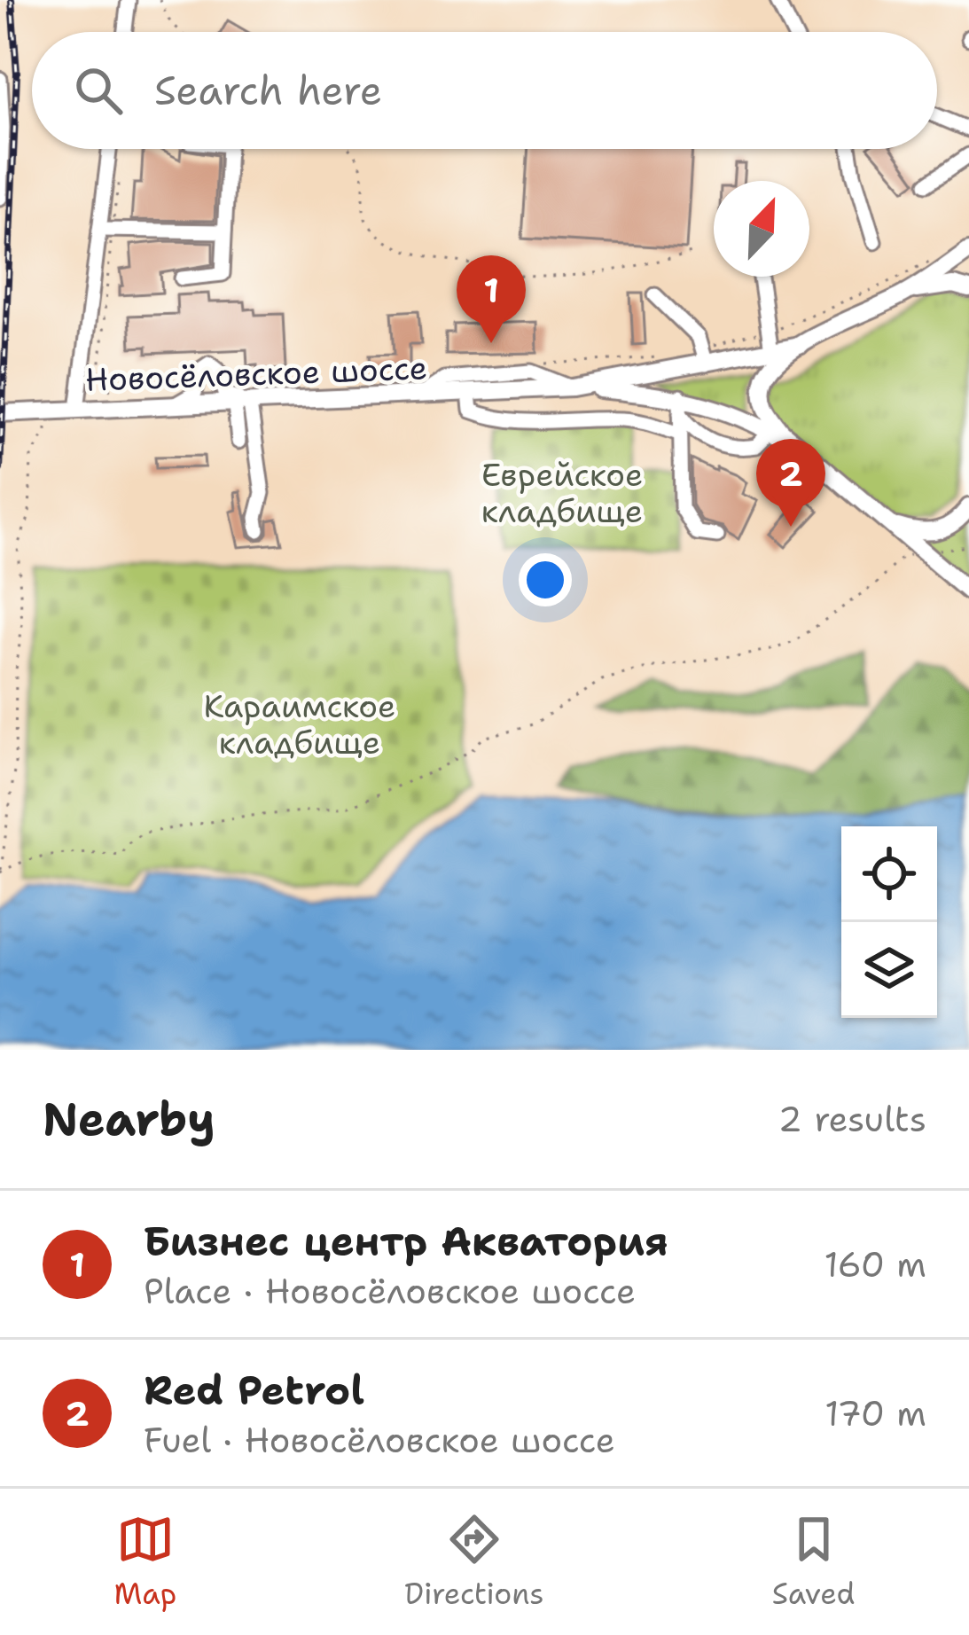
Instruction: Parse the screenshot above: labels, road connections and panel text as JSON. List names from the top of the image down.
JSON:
{
  "streets": {
    "main road": ["Новосёловское шоссе"]
  },
  "parks": ["Еврейское кладбище", "Караимское кладбище"],
  "north": "top right",
  "page": {
    "search": "Search here",
    "pins": ["1", "2"],
    "heading": ["Nearby", "2 results"],
    "list": [
      {
        "mark": "1",
        "name": "Бизнес центр Акватория",
        "note": "Place · Новосёловское шоссе",
        "value": "160 m"
      },
      {
        "mark": "2",
        "name": "Red Petrol",
        "note": "Fuel · Новосёловское шоссе",
        "value": "170 m"
      }
    ],
    "nav": ["Map", "Directions", "Saved"]
  }
}
